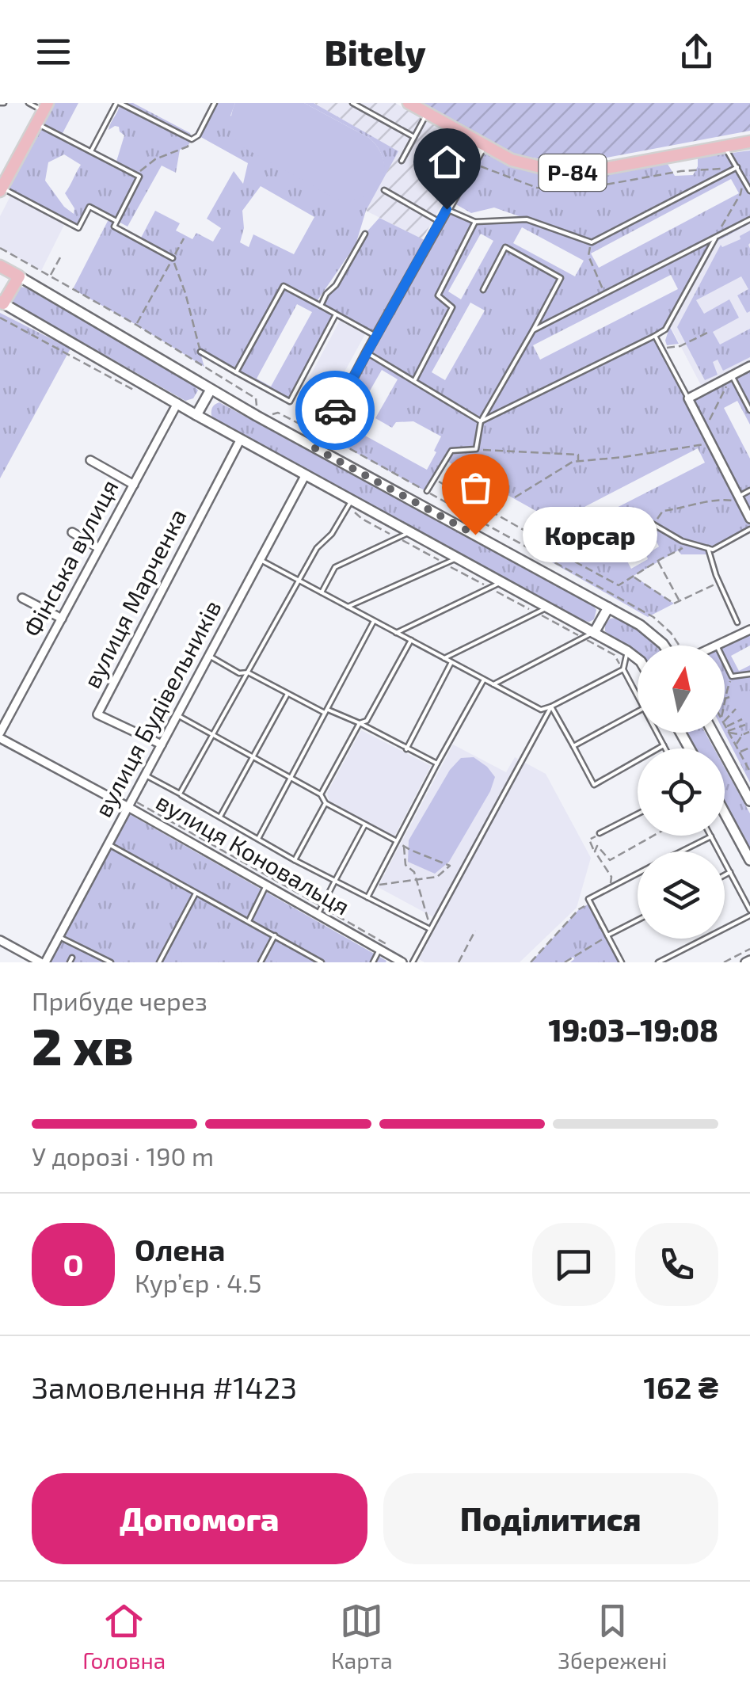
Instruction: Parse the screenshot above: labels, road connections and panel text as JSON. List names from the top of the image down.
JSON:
{
  "streets": {
    "main road": ["Р-84"],
    "street": [
      "Фінська вулиця",
      "вулиця Марченка",
      "вулиця Будівельників",
      "вулиця Коновальця"
    ]
  },
  "crossings": [
    ["Фінська вулиця", "вулиця Коновальця"],
    ["вулиця Марченка", "вулиця Будівельників"],
    ["вулиця Будівельників", "вулиця Коновальця"]
  ],
  "places": ["Корсар"],
  "north": "top",
  "page": {
    "header": "Bitely",
    "bubble": "Корсар",
    "heading": ["2 хв", "Прибуде через", "19:03–19:08"],
    "panel": [
      "Олена",
      "Кур’єр · 4.5",
      "Замовлення #1423",
      "162 ₴"
    ],
    "bar": "У дорозі · 190 m",
    "round": "О",
    "buttons": ["Допомога", "Поділитися"],
    "tabs": ["Головна", "Карта", "Збережені"]
  }
}
